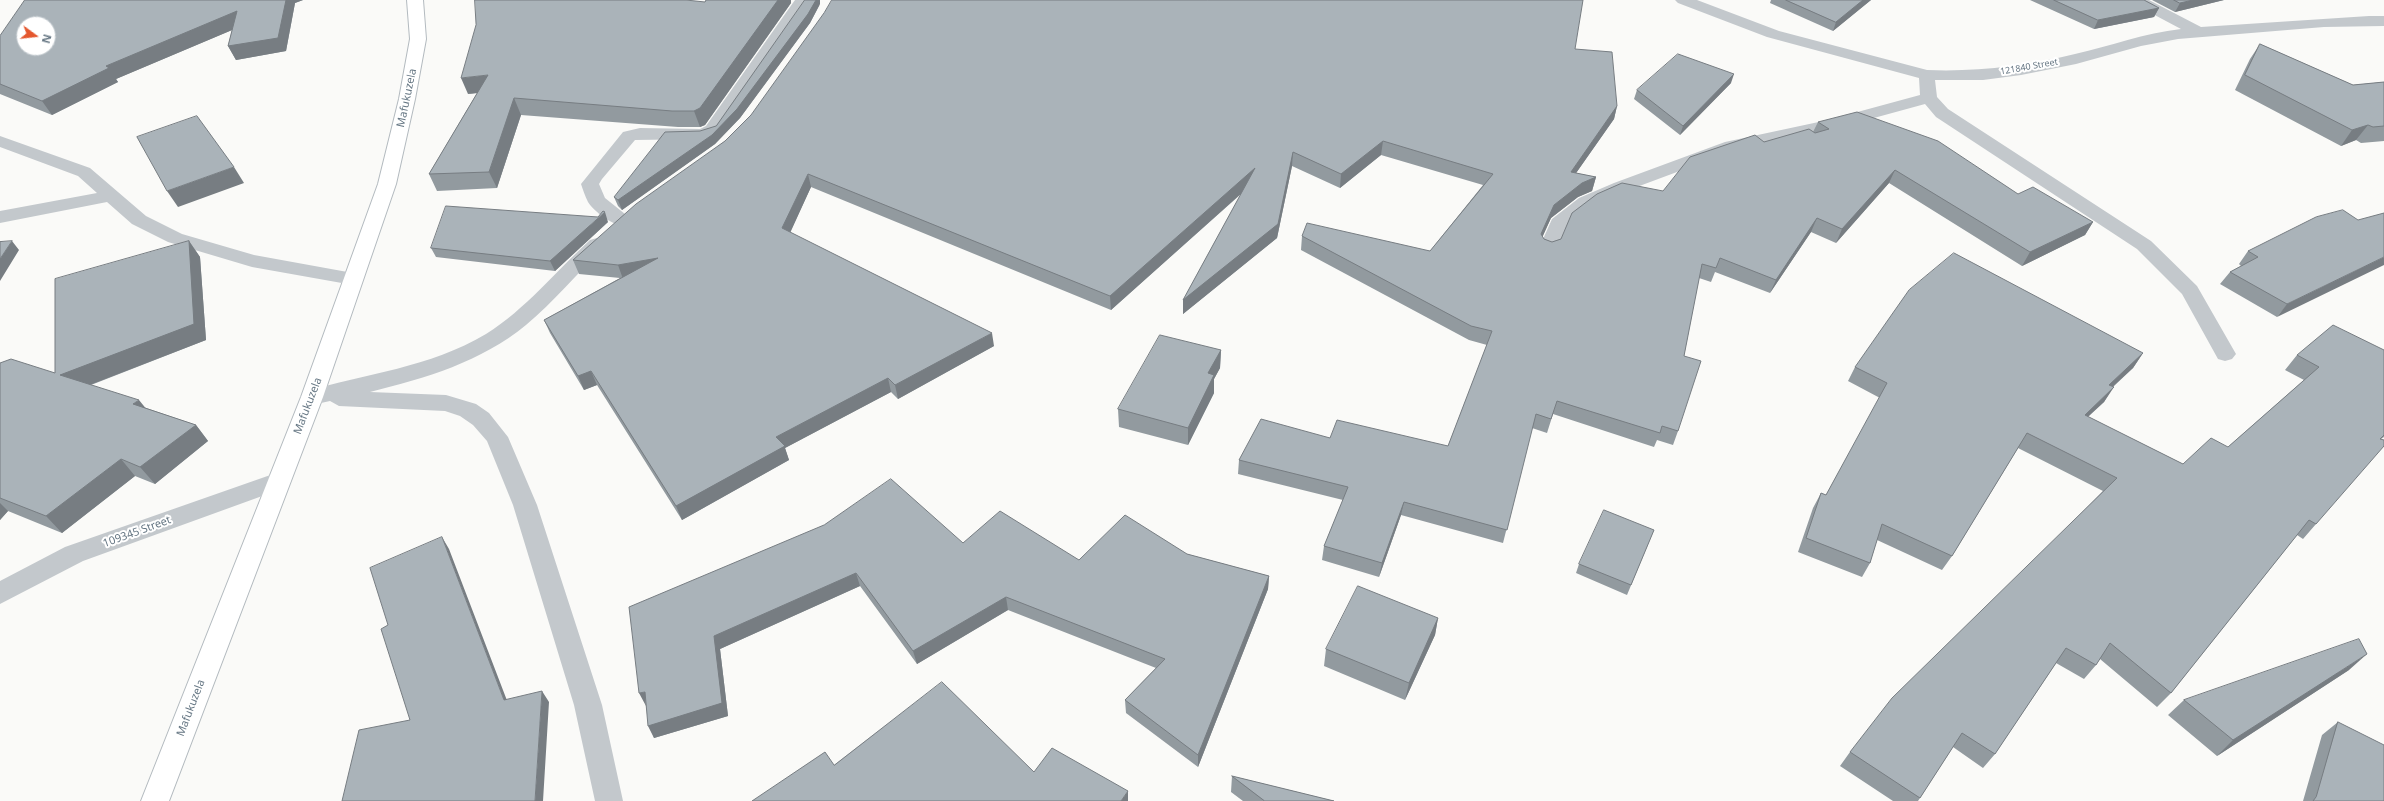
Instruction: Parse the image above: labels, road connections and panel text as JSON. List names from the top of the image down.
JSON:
{
  "streets": {
    "main road": ["Mafukuzela"],
    "street": ["121840 Street", "109345 Street"]
  },
  "crossings": [
    ["Mafukuzela", "109345 Street"]
  ],
  "north": "right"
}
